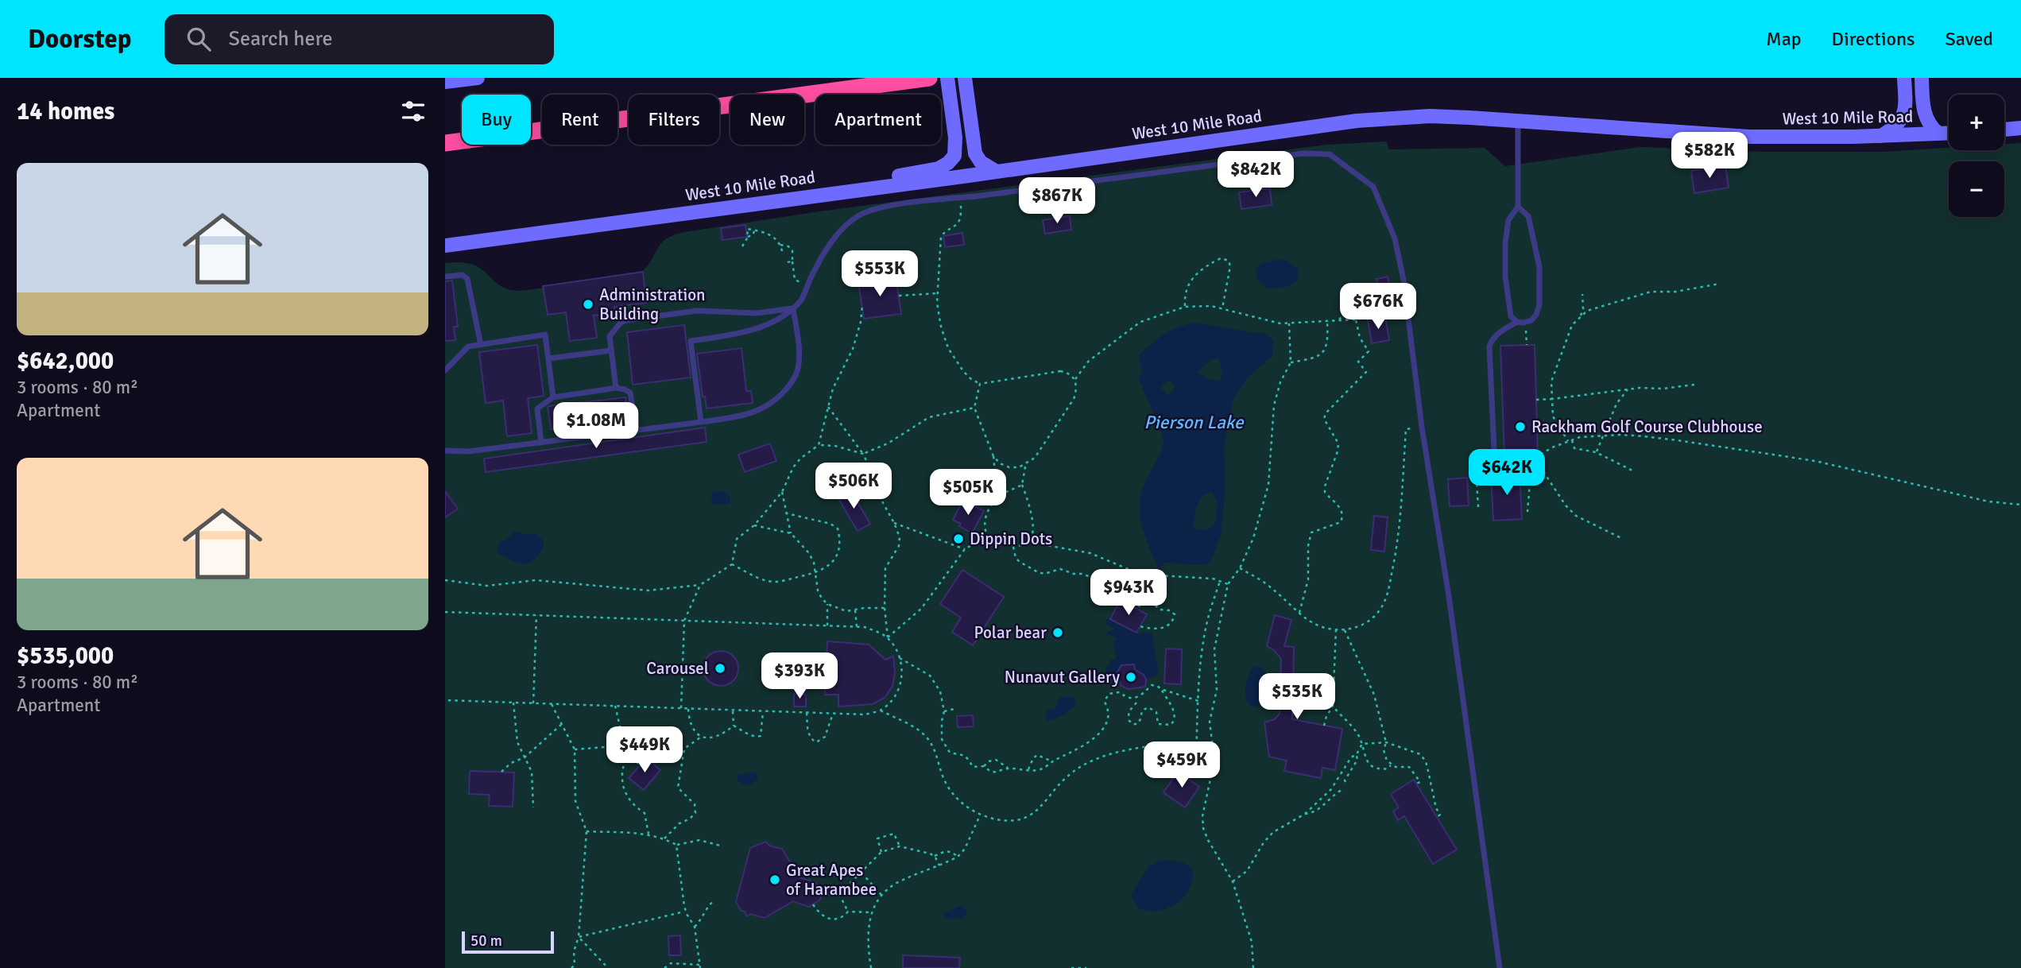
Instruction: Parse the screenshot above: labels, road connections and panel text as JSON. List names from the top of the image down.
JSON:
{
  "streets": {
    "main road": ["West 10 Mile Road"]
  },
  "water": ["Pierson Lake"],
  "places": [
    "Administration Building",
    "Rackham Golf Course Clubhouse",
    "Dippin Dots",
    "Polar bear",
    "Carousel",
    "Nunavut Gallery",
    "Great Apes of Harambee"
  ],
  "scale_bar": "50 m",
  "page": {
    "header": "Doorstep",
    "search": "Search here",
    "nav": ["Map", "Directions", "Saved"],
    "heading": "14 homes",
    "map_buttons": ["+", "−"],
    "chip": [
      "Buy",
      "Rent",
      "Filters",
      "New",
      "Apartment"
    ],
    "price": [
      "$582K",
      "$842K",
      "$867K",
      "$553K",
      "$676K",
      "$1.08M",
      "$642K",
      "$506K",
      "$505K",
      "$943K",
      "$393K",
      "$535K",
      "$449K",
      "$459K"
    ],
    "list": [
      {
        "name": "$642,000",
        "note": "3 rooms · 80 m² · Apartment"
      },
      {
        "name": "$535,000",
        "note": "3 rooms · 80 m² · Apartment"
      }
    ],
    "scale": "50 m"
  }
}
